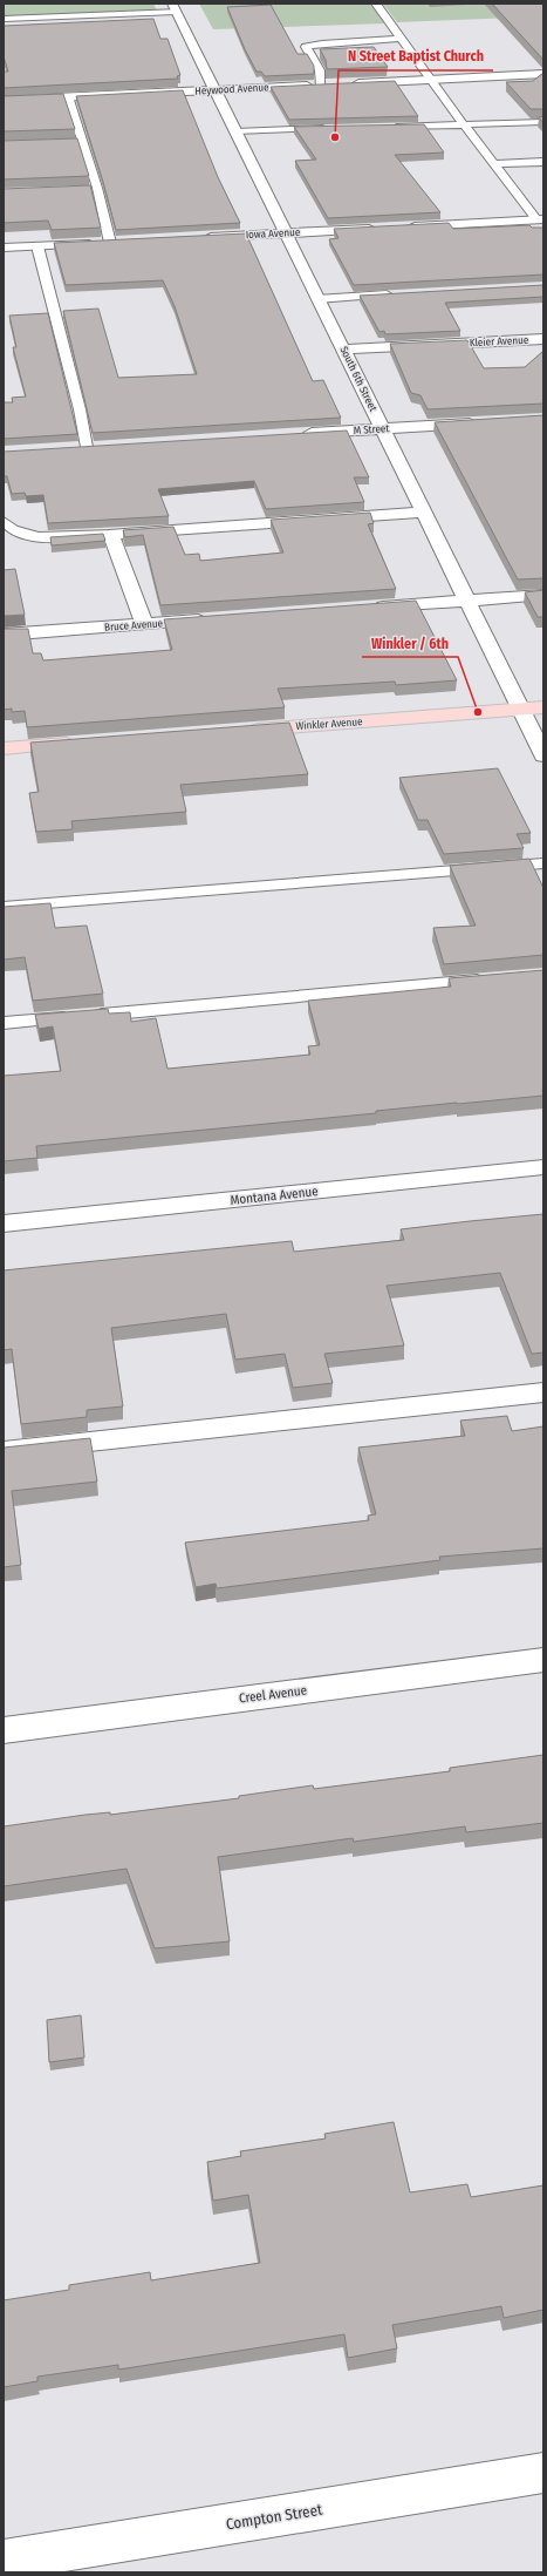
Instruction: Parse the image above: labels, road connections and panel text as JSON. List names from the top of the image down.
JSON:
{
  "streets": {
    "main road": ["Winkler Avenue"],
    "street": [
      "Heywood Avenue",
      "Iowa Avenue",
      "Kleier Avenue",
      "South 6th Street",
      "M Street",
      "Bruce Avenue",
      "Montana Avenue",
      "Creel Avenue",
      "Compton Street"
    ]
  },
  "crossings": [
    ["Heywood Avenue", "South 6th Street"],
    ["Iowa Avenue", "South 6th Street"],
    ["Kleier Avenue", "South 6th Street"],
    ["South 6th Street", "M Street"],
    ["South 6th Street", "Winkler Avenue"]
  ],
  "places": ["N Street Baptist Church", "Winkler / 6th"]
}
